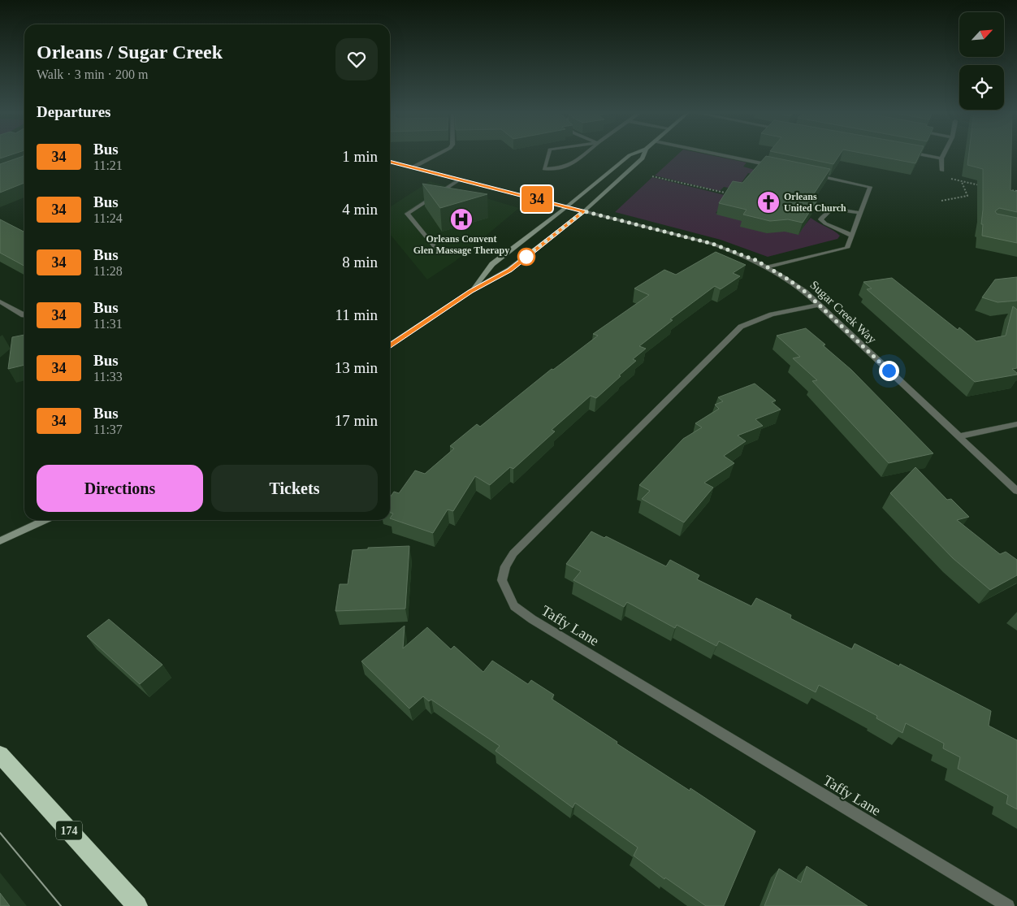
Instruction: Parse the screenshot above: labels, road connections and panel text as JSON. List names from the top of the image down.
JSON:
{
  "streets": {
    "highway": ["174"],
    "street": ["Sugar Creek Way", "Taffy Lane"]
  },
  "crossings": [
    ["Sugar Creek Way", "Taffy Lane"]
  ],
  "places": {
    "church": ["Orleans United Church"],
    "hospital": ["Orleans Convent Glen Massage Therapy"]
  },
  "lines": ["bus line 34"],
  "north": "top right",
  "page": {
    "on_map": "34",
    "heading": [
      ["Orleans / Sugar Creek", "Walk · 3 min · 200 m"],
      "Departures"
    ],
    "list": [
      {
        "mark": "34",
        "name": "Bus",
        "note": "11:21",
        "value": "1 min"
      },
      {
        "mark": "34",
        "name": "Bus",
        "note": "11:24",
        "value": "4 min"
      },
      {
        "mark": "34",
        "name": "Bus",
        "note": "11:28",
        "value": "8 min"
      },
      {
        "mark": "34",
        "name": "Bus",
        "note": "11:31",
        "value": "11 min"
      },
      {
        "mark": "34",
        "name": "Bus",
        "note": "11:33",
        "value": "13 min"
      },
      {
        "mark": "34",
        "name": "Bus",
        "note": "11:37",
        "value": "17 min"
      }
    ],
    "buttons": ["Directions", "Tickets"]
  }
}
